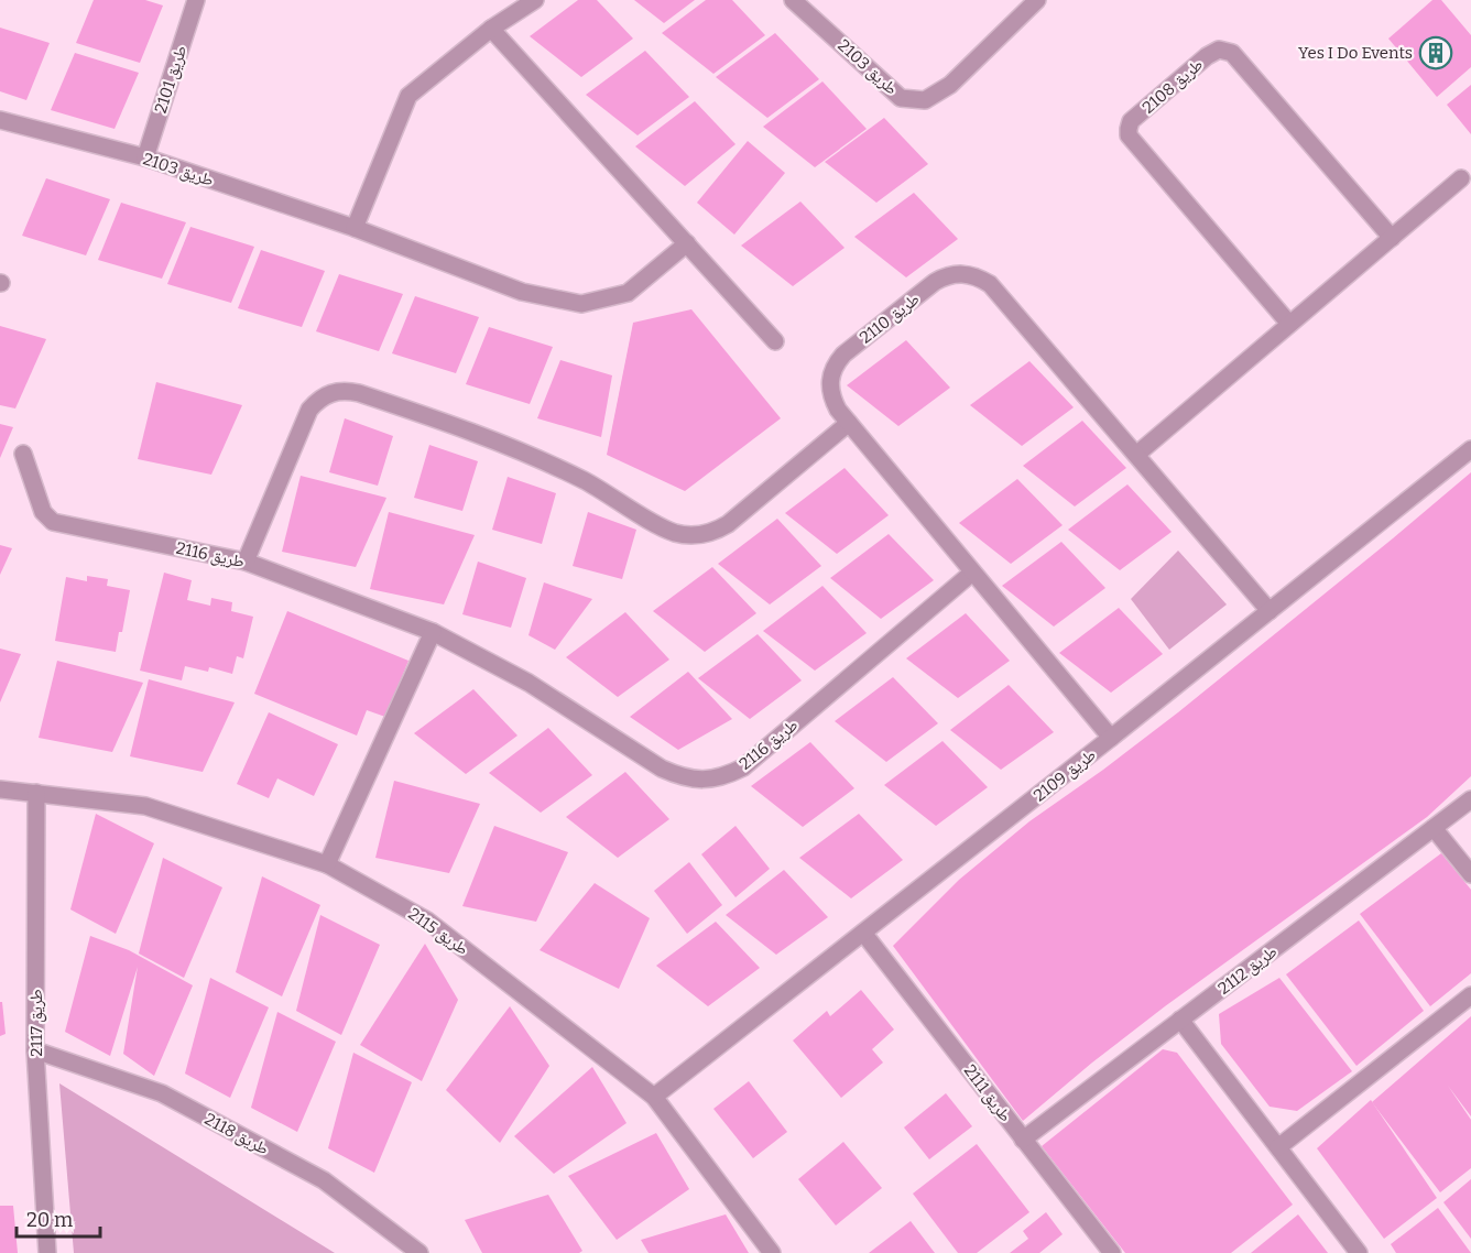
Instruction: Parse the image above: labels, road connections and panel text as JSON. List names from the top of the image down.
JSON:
{
  "streets": {
    "street": [
      "طريق 2103",
      "طريق 2101",
      "طريق 2108",
      "طريق 2110",
      "طريق 2116",
      "طريق 2109",
      "طريق 2115",
      "طريق 2112",
      "طريق 2117",
      "طريق 2111",
      "طريق 2118"
    ]
  },
  "crossings": [
    ["طريق 2103", "طريق 2101"],
    ["طريق 2110", "طريق 2116"],
    ["طريق 2110", "طريق 2109"],
    ["طريق 2109", "طريق 2115"],
    ["طريق 2109", "طريق 2111"],
    ["طريق 2115", "طريق 2117"],
    ["طريق 2112", "طريق 2111"],
    ["طريق 2117", "طريق 2118"]
  ],
  "places": {
    "building": ["Yes I Do Events"]
  },
  "scale_bar": "20 m"
}
